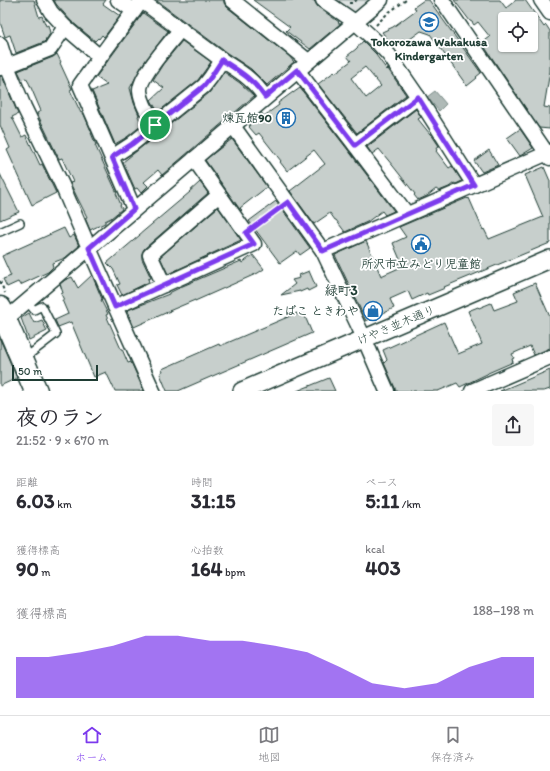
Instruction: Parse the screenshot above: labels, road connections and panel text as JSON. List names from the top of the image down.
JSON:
{
  "streets": {
    "street": ["けやき並木通り"]
  },
  "districts": ["緑町3"],
  "places": {
    "school or university": ["Tokorozawa Wakakusa Kindergarten"],
    "building": ["煉瓦館90"],
    "public building": ["所沢市立みどり児童館"],
    "shop": ["たばこ ときわや"]
  },
  "scale_bar": "50 m",
  "page": {
    "scale": "50 m",
    "heading": ["夜のラン", "21:52 · 9 × 670 m"],
    "stats": [
      ["距離", "6.03 km"],
      ["時間", "31:15"],
      ["ペース", "5:11 /km"],
      ["獲得標高", "90 m"],
      ["心拍数", "164 bpm"],
      ["kcal", "403"]
    ],
    "chart": ["獲得標高", "188–198 m"],
    "tabs": ["ホーム", "地図", "保存済み"]
  }
}
